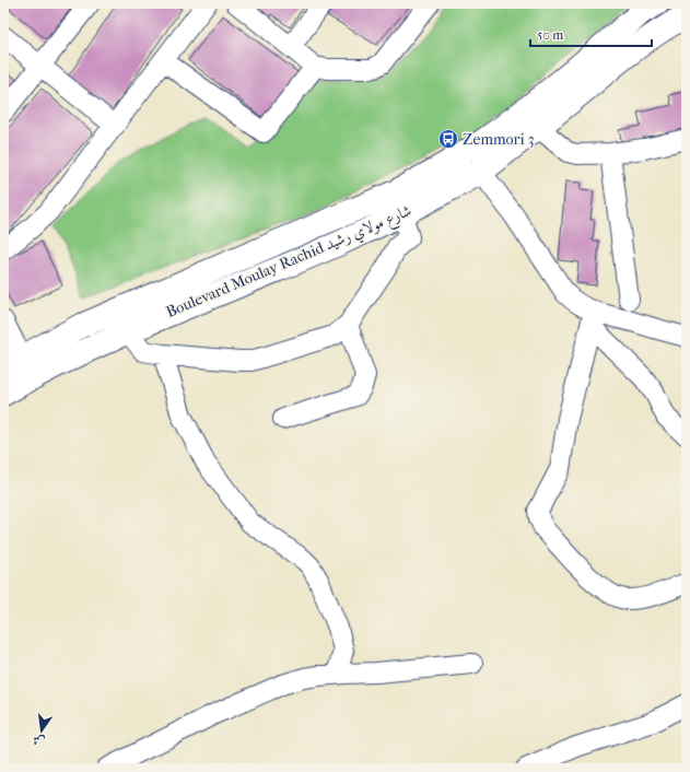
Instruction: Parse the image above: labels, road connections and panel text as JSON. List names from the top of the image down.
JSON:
{
  "streets": {
    "main road": ["Boulevard Moulay Rachid شارع مولاي رشيد"]
  },
  "places": {
    "bus stop": ["Zemmori 3"]
  },
  "scale_bar": "50 m",
  "north": "bottom"
}
